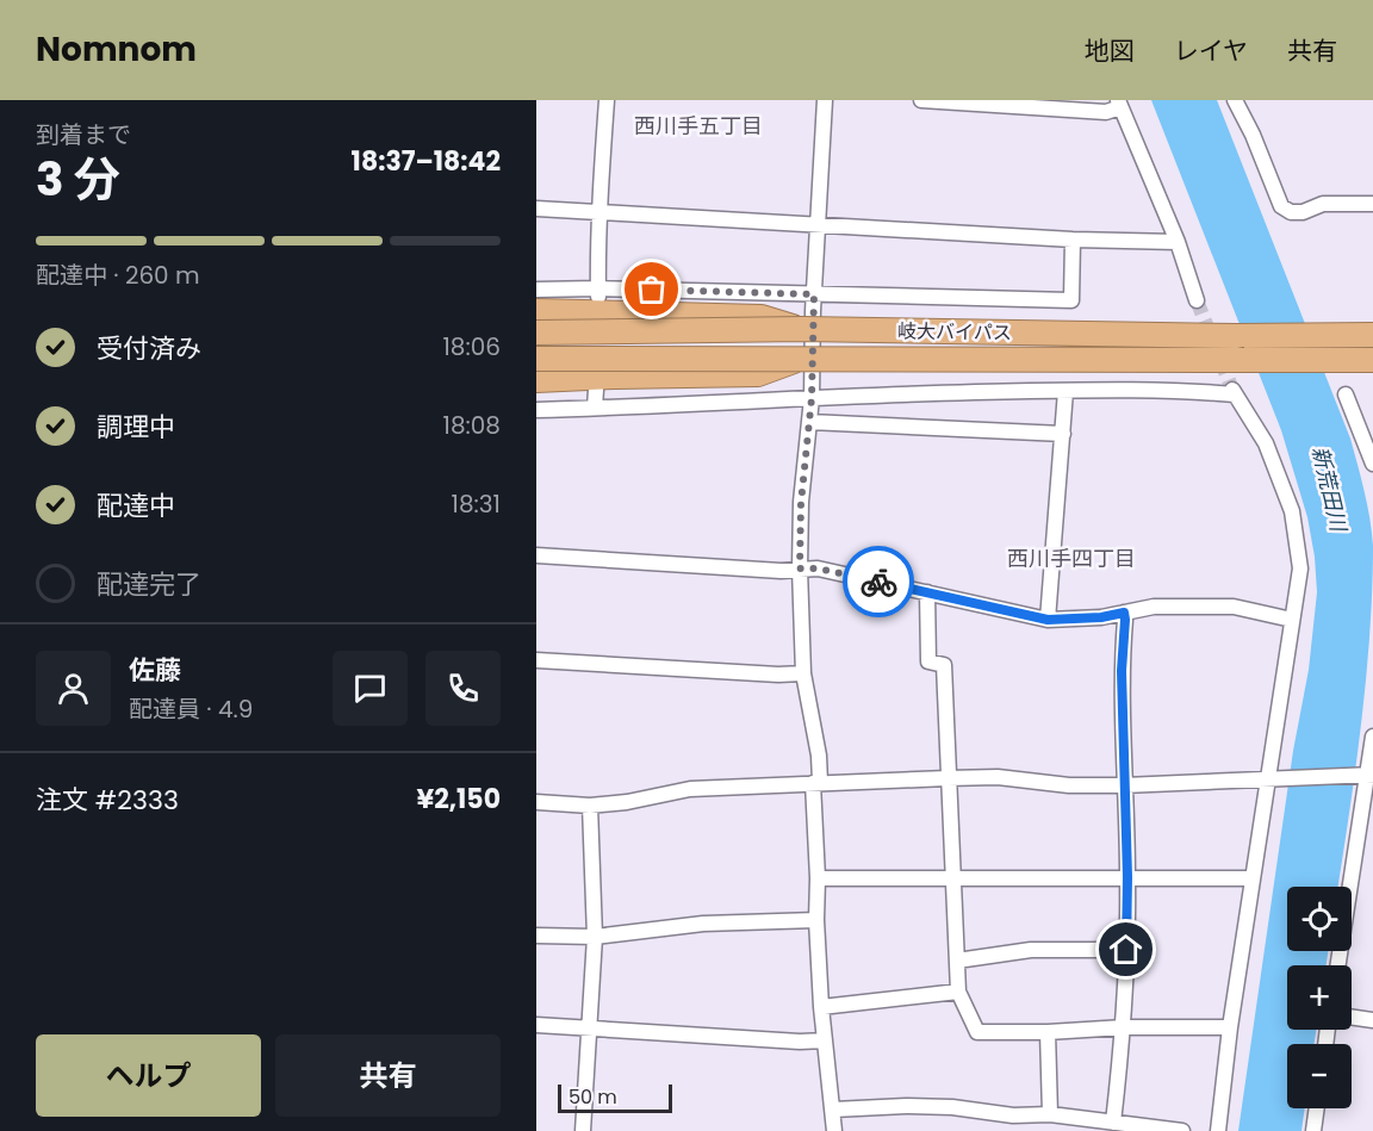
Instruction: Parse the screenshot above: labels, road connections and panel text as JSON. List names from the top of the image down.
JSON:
{
  "streets": {
    "highway": ["岐大バイパス"]
  },
  "districts": ["西川手五丁目", "西川手四丁目"],
  "water": ["新荒田川"],
  "scale_bar": "50 m",
  "page": {
    "header": "Nomnom",
    "nav": ["地図", "レイヤ", "共有"],
    "heading": ["3 分", "到着まで", "18:37–18:42"],
    "panel": [
      "佐藤",
      "配達員 · 4.9",
      "注文 #2333",
      "¥2,150"
    ],
    "bar": "配達中 · 260 m",
    "list": [
      ["受付済み", "18:06"],
      ["調理中", "18:08"],
      ["配達中", "18:31"],
      "配達完了"
    ],
    "map_buttons": ["+", "−"],
    "buttons": ["ヘルプ", "共有"],
    "scale": "50 m"
  }
}
